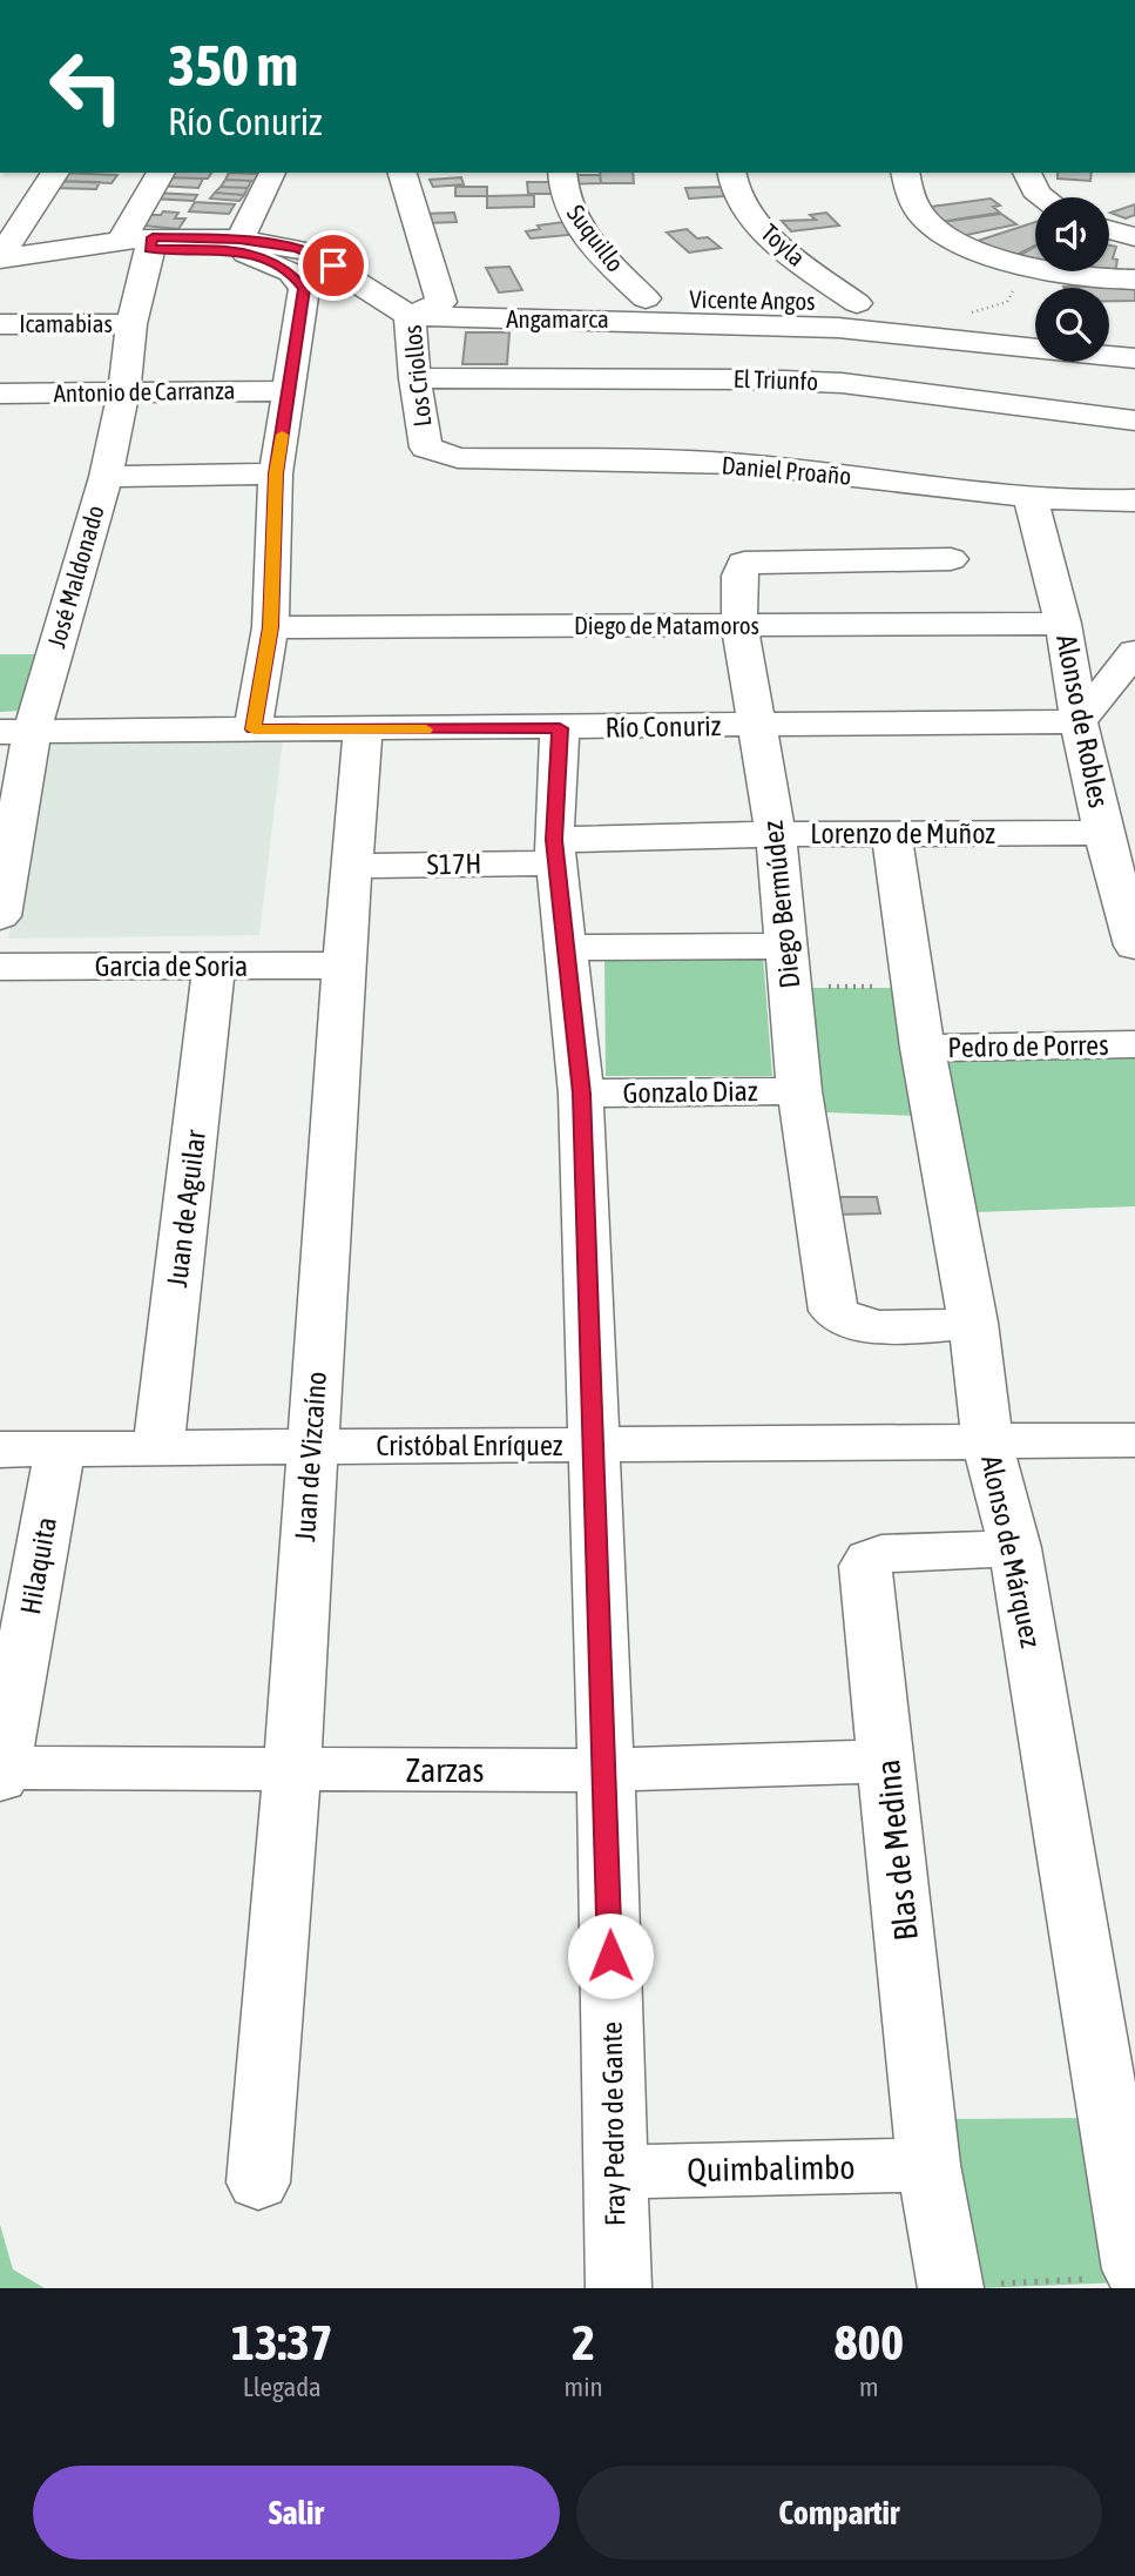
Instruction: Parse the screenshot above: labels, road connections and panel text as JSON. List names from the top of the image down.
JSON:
{
  "streets": {
    "street": [
      "Suquillo",
      "Toyla",
      "Vicente Angos",
      "Angamarca",
      "Icamabias",
      "Los Criollos",
      "El Triunfo",
      "Antonio de Carranza",
      "Daniel Proaño",
      "José Maldonado",
      "Diego de Matamoros",
      "Alonso de Robles",
      "Río Conuriz",
      "Lorenzo de Muñoz",
      "S17H",
      "Diego Bermúdez",
      "Garcia de Soria",
      "Pedro de Porres",
      "Gonzalo Diaz",
      "Juan de Aguilar",
      "Cristóbal Enríquez",
      "Juan de Vizcaíno",
      "Alonso de Márquez",
      "Hilaquita",
      "Zarzas",
      "Blas de Medina",
      "Fray Pedro de Gante",
      "Quimbalimbo"
    ]
  },
  "crossings": [
    ["Suquillo", "Vicente Angos"],
    ["Toyla", "Vicente Angos"],
    ["Vicente Angos", "Los Criollos"],
    ["Angamarca", "Los Criollos"],
    ["Icamabias", "José Maldonado"],
    ["Los Criollos", "El Triunfo"],
    ["Los Criollos", "Daniel Proaño"],
    ["Antonio de Carranza", "José Maldonado"],
    ["Daniel Proaño", "Alonso de Robles"],
    ["José Maldonado", "Río Conuriz"],
    ["Diego de Matamoros", "Alonso de Robles"],
    ["Diego de Matamoros", "Diego Bermúdez"],
    ["Alonso de Robles", "Río Conuriz"],
    ["Alonso de Robles", "Lorenzo de Muñoz"],
    ["Río Conuriz", "Diego Bermúdez"],
    ["Río Conuriz", "Juan de Vizcaíno"],
    ["Río Conuriz", "Fray Pedro de Gante"],
    ["Lorenzo de Muñoz", "S17H"],
    ["Lorenzo de Muñoz", "Diego Bermúdez"],
    ["Lorenzo de Muñoz", "Alonso de Márquez"],
    ["Lorenzo de Muñoz", "Fray Pedro de Gante"],
    ["S17H", "Juan de Vizcaíno"],
    ["S17H", "Fray Pedro de Gante"],
    ["Diego Bermúdez", "Gonzalo Diaz"],
    ["Diego Bermúdez", "Alonso de Márquez"],
    ["Garcia de Soria", "Juan de Aguilar"],
    ["Garcia de Soria", "Juan de Vizcaíno"],
    ["Pedro de Porres", "Alonso de Márquez"],
    ["Gonzalo Diaz", "Fray Pedro de Gante"],
    ["Juan de Aguilar", "Cristóbal Enríquez"],
    ["Cristóbal Enríquez", "Juan de Vizcaíno"],
    ["Cristóbal Enríquez", "Alonso de Márquez"],
    ["Cristóbal Enríquez", "Hilaquita"],
    ["Cristóbal Enríquez", "Fray Pedro de Gante"],
    ["Juan de Vizcaíno", "Zarzas"],
    ["Alonso de Márquez", "Blas de Medina"],
    ["Hilaquita", "Zarzas"],
    ["Zarzas", "Blas de Medina"],
    ["Zarzas", "Fray Pedro de Gante"],
    ["Blas de Medina", "Quimbalimbo"],
    ["Fray Pedro de Gante", "Quimbalimbo"]
  ],
  "page": {
    "turn": ["350 m", "Río Conuriz"],
    "eta": [
      "13:37",
      "Llegada",
      "2",
      "min",
      "800",
      "m"
    ],
    "buttons": ["Salir", "Compartir"]
  }
}
